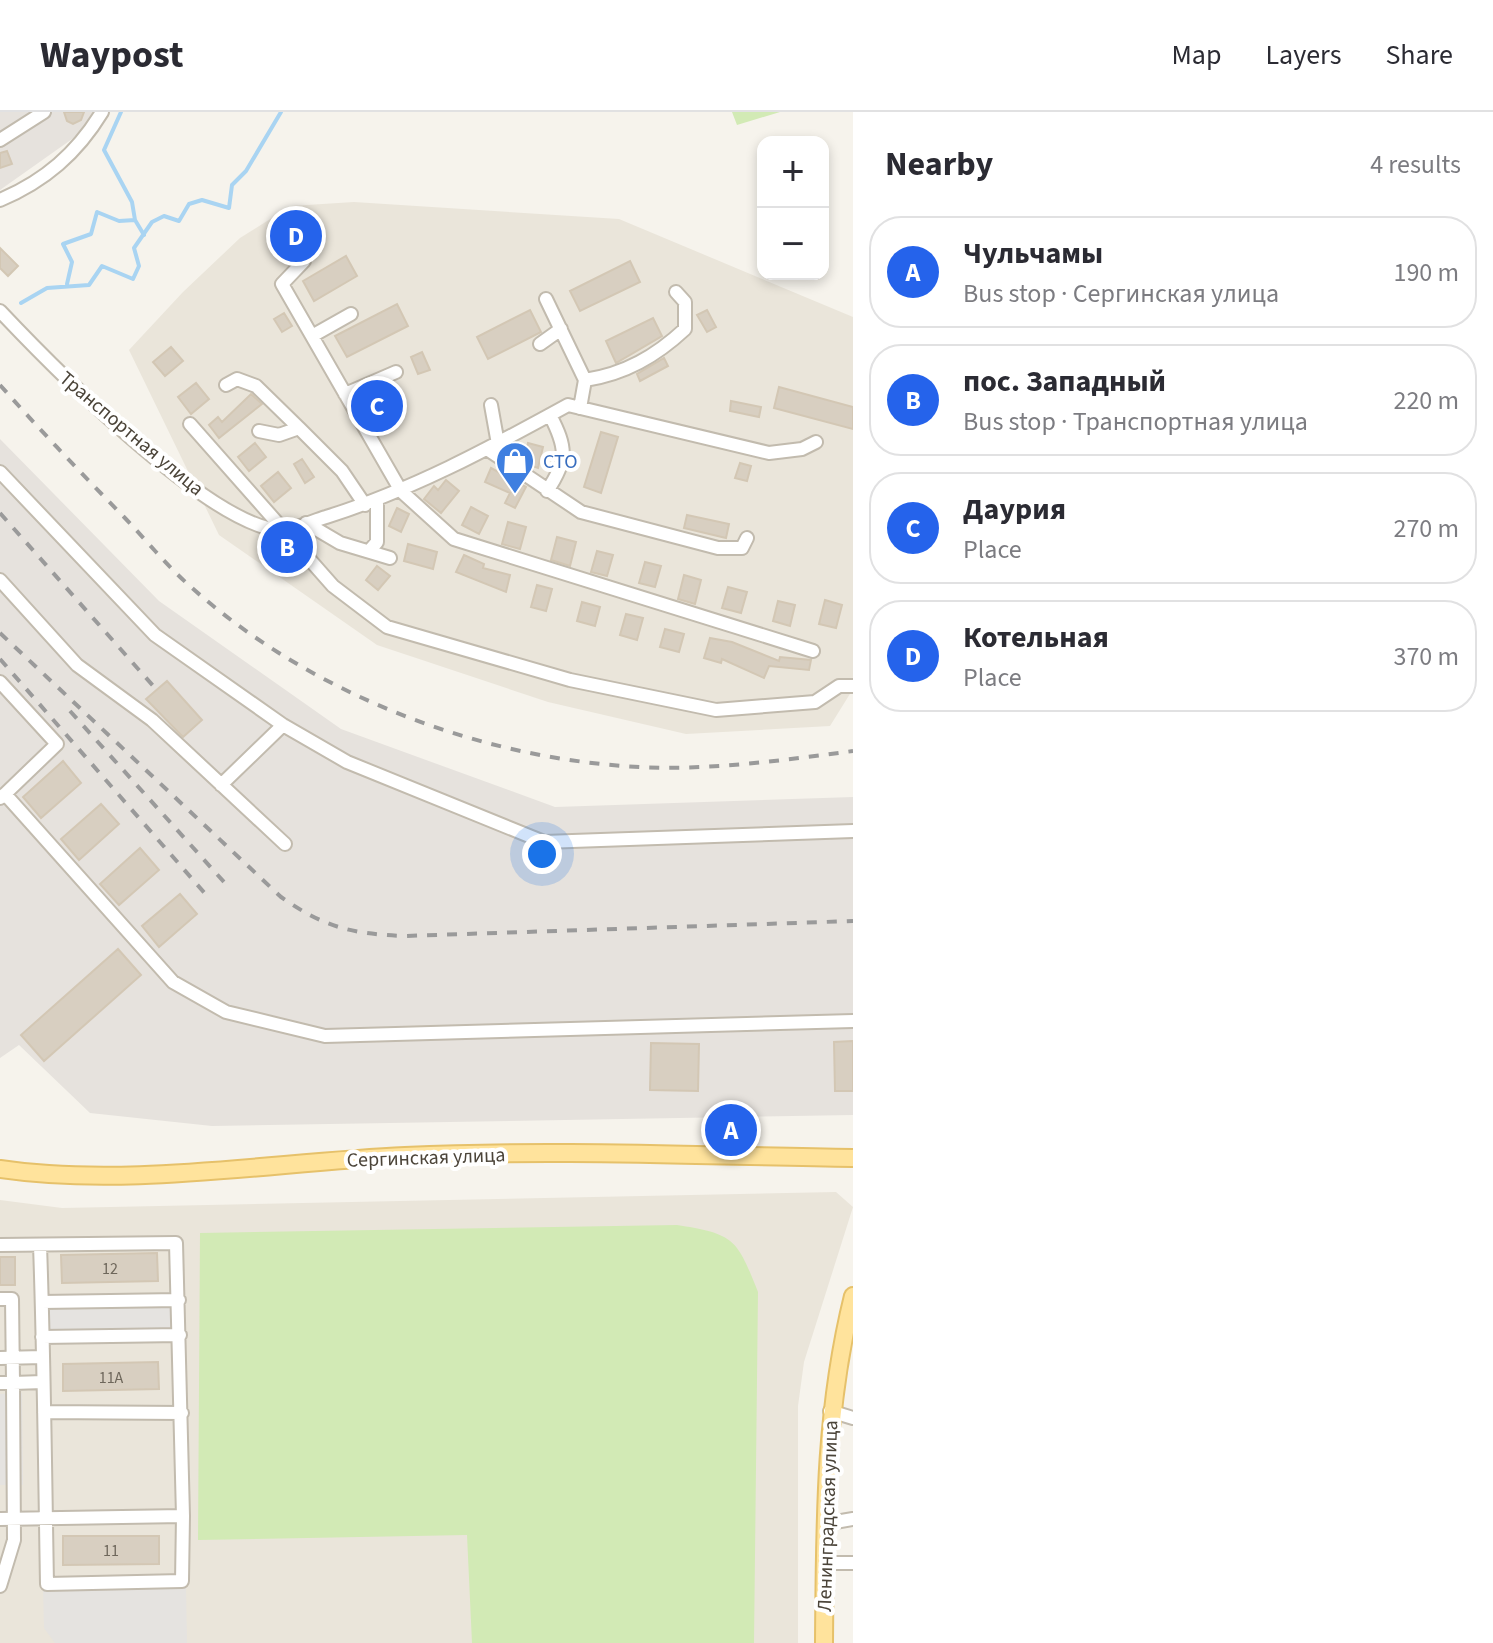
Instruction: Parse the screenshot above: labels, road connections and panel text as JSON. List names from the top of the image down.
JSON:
{
  "streets": {
    "main road": ["Сергинская улица", "Ленинградская улица"],
    "street": ["Транспортная улица"]
  },
  "places": {
    "shop": ["СТО"]
  },
  "house_numbers": ["12", "11А", "11"],
  "page": {
    "header": "Waypost",
    "nav": ["Map", "Layers", "Share"],
    "heading": ["Nearby", "4 results"],
    "map_buttons": ["+", "−"],
    "pins": [
      "D",
      "C",
      "B",
      "A"
    ],
    "list": [
      {
        "mark": "A",
        "name": "Чульчамы",
        "note": "Bus stop · Сергинская улица",
        "value": "190 m"
      },
      {
        "mark": "B",
        "name": "пос. Западный",
        "note": "Bus stop · Транспортная улица",
        "value": "220 m"
      },
      {
        "mark": "C",
        "name": "Даурия",
        "note": "Place",
        "value": "270 m"
      },
      {
        "mark": "D",
        "name": "Котельная",
        "note": "Place",
        "value": "370 m"
      }
    ]
  }
}
